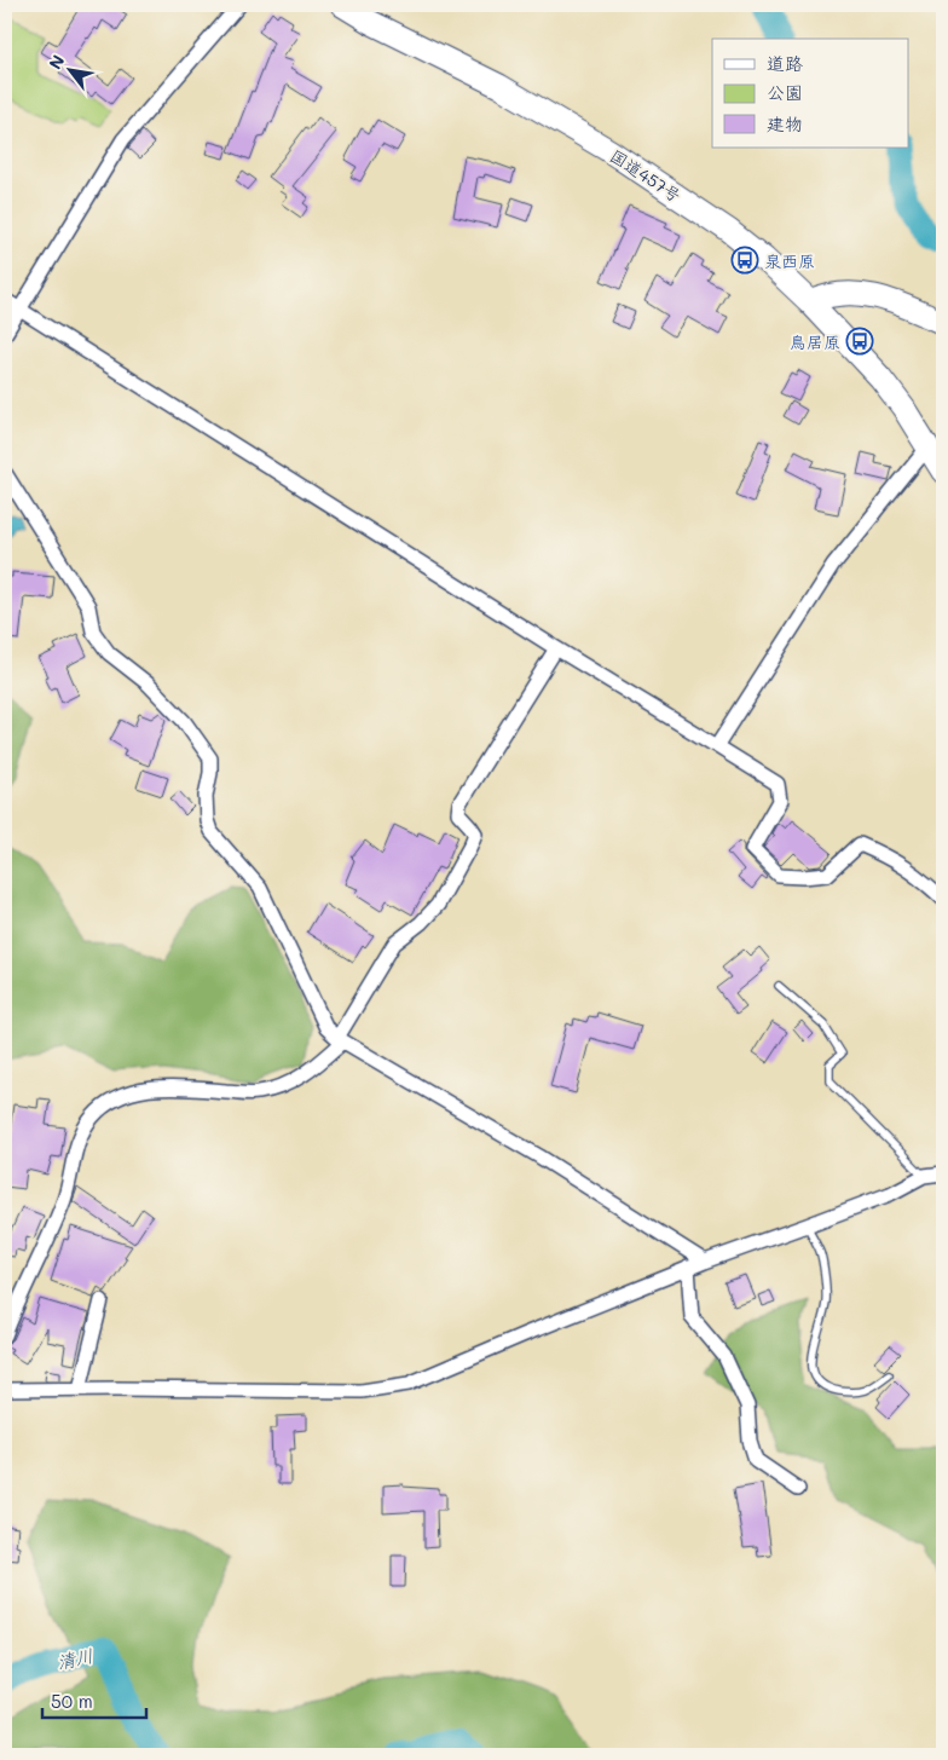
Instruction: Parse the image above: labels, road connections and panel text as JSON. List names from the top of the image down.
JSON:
{
  "streets": {
    "highway": ["国道457号"]
  },
  "water": ["清川"],
  "places": {
    "bus stop": ["泉西原", "鳥居原"]
  },
  "legend": ["道路", "公園", "建物"],
  "scale_bar": "50 m",
  "north": "top left"
}
